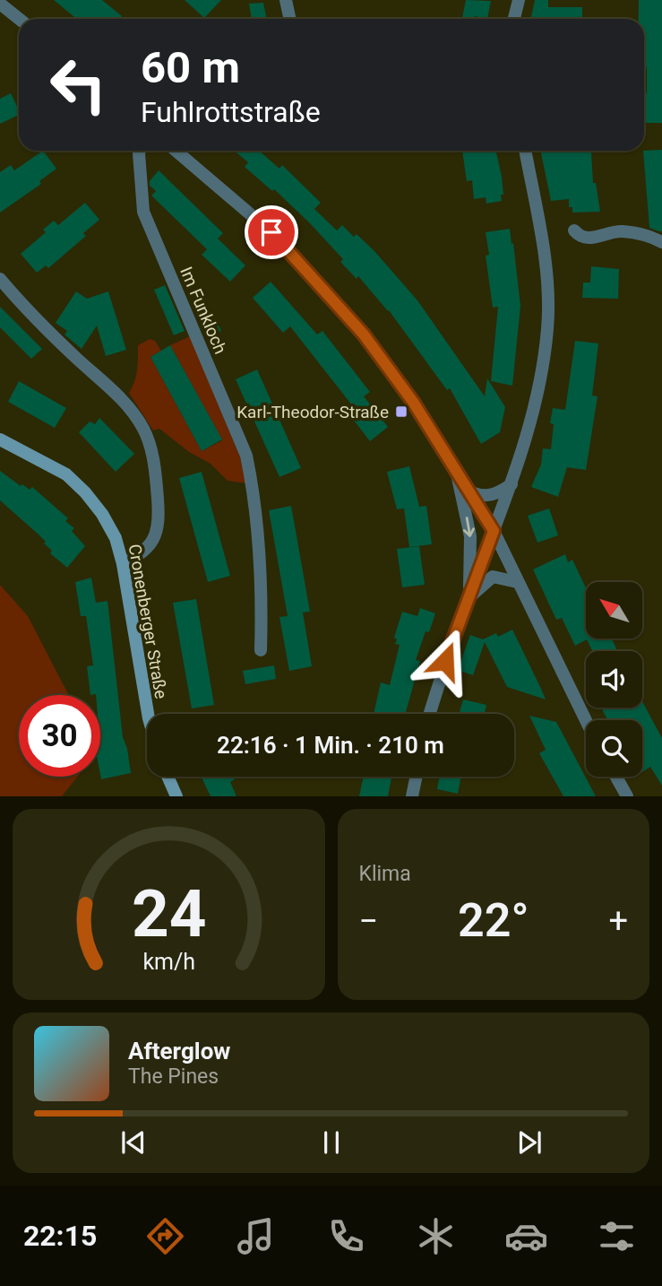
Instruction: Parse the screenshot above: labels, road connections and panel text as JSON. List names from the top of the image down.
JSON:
{
  "streets": {
    "main road": ["Cronenberger Straße"],
    "street": ["Im Funkloch"]
  },
  "places": {
    "transit": ["Karl-Theodor-Straße"]
  },
  "north": "top left",
  "page": {
    "turn": ["60 m", "Fuhlrottstraße"],
    "limit": "30",
    "trip": "22:16 · 1 Min. · 210 m",
    "tile": "Klima",
    "heat": ["−", "22°", "+"],
    "song": ["Afterglow", "The Pines"],
    "tabs": "22:15",
    "gauge": ["24", "km/h"]
  }
}
